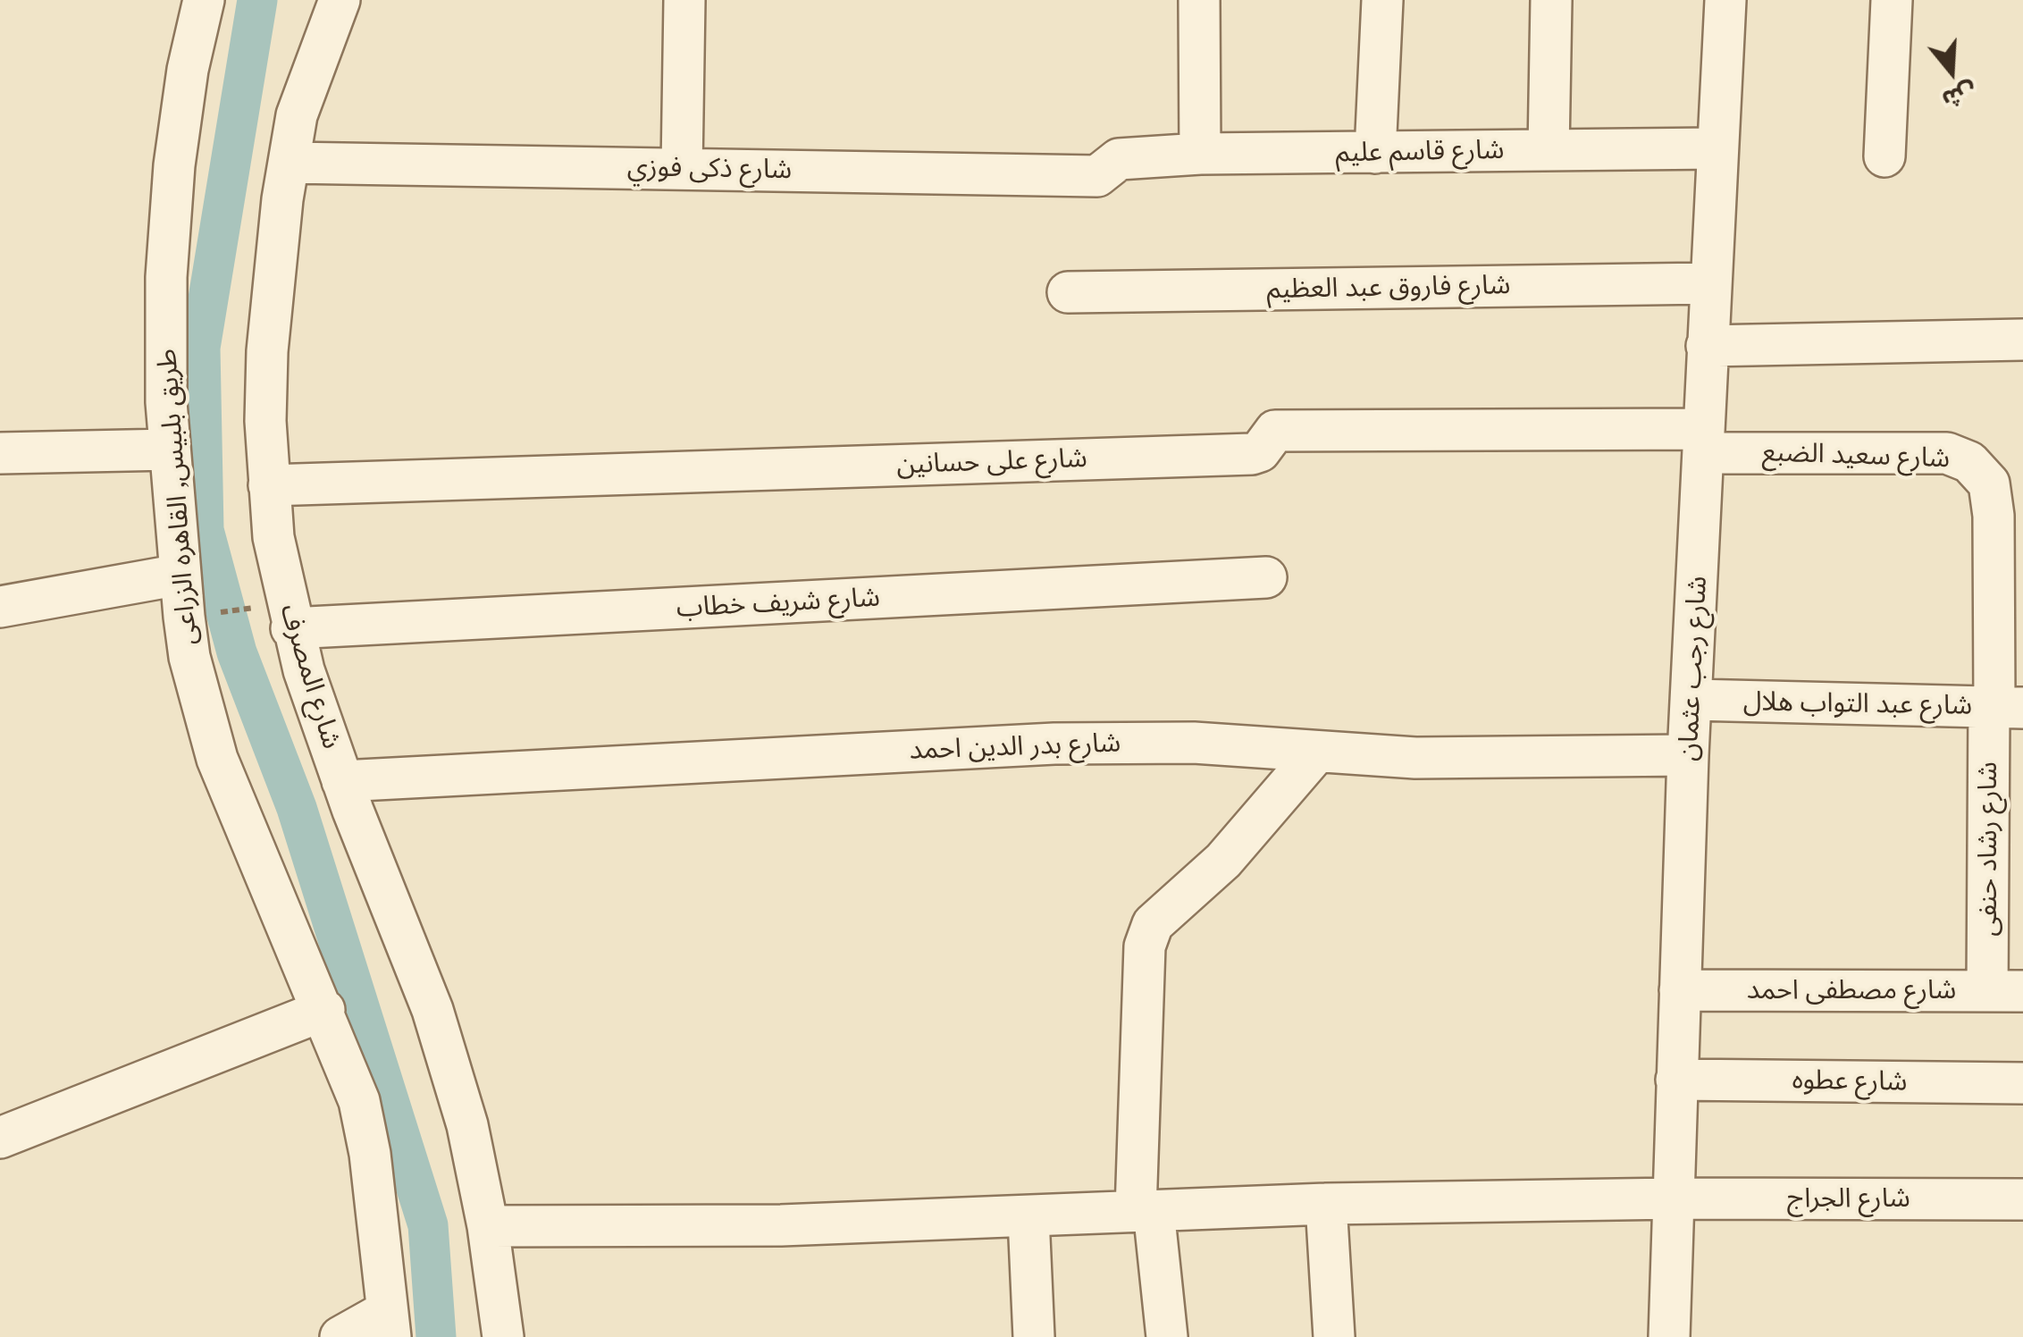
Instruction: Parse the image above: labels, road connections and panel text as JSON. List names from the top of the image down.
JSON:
{
  "streets": {
    "street": [
      "شارع قاسم عليم",
      "شارع ذكى فوزي",
      "شارع فاروق عبد العظيم",
      "شارع سعيد الضبع",
      "شارع على حسانين",
      "طريق بلبيس, القاهره الزراعى",
      "شارع شريف خطاب",
      "شارع رجب عثمان",
      "شارع المصرف",
      "شارع عبد التواب هلال",
      "شارع بدر الدين احمد",
      "شارع رشاد حنفى",
      "شارع مصطفى احمد",
      "شارع عطوه",
      "شارع الجراج"
    ]
  },
  "crossings": [
    ["شارع قاسم عليم", "شارع ذكى فوزي"],
    ["شارع قاسم عليم", "شارع رجب عثمان"],
    ["شارع ذكى فوزي", "شارع المصرف"],
    ["شارع فاروق عبد العظيم", "شارع رجب عثمان"],
    ["شارع سعيد الضبع", "شارع على حسانين"],
    ["شارع سعيد الضبع", "شارع رجب عثمان"],
    ["شارع سعيد الضبع", "شارع عبد التواب هلال"],
    ["شارع سعيد الضبع", "شارع رشاد حنفى"],
    ["شارع على حسانين", "شارع رجب عثمان"],
    ["شارع على حسانين", "شارع المصرف"],
    ["شارع شريف خطاب", "شارع المصرف"],
    ["شارع رجب عثمان", "شارع عبد التواب هلال"],
    ["شارع رجب عثمان", "شارع بدر الدين احمد"],
    ["شارع رجب عثمان", "شارع مصطفى احمد"],
    ["شارع رجب عثمان", "شارع عطوه"],
    ["شارع رجب عثمان", "شارع الجراج"],
    ["شارع المصرف", "شارع بدر الدين احمد"],
    ["شارع المصرف", "شارع الجراج"],
    ["شارع عبد التواب هلال", "شارع رشاد حنفى"],
    ["شارع رشاد حنفى", "شارع مصطفى احمد"]
  ],
  "north": "bottom"
}
